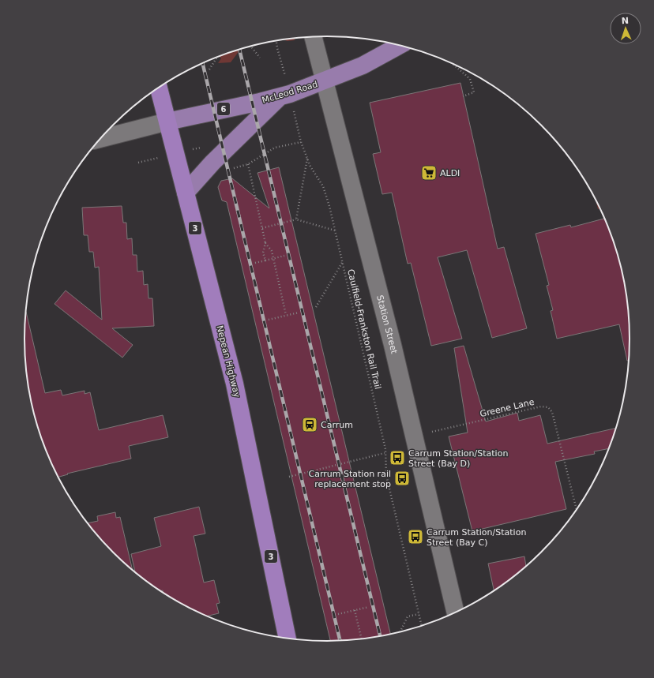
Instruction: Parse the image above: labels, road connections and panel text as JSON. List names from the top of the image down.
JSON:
{
  "streets": {
    "highway": ["3", "Nepean Highway"],
    "main road": ["McLeod Road", "6"],
    "street": ["Station Street"],
    "path": ["Caulfield-Frankston Rail Trail", "Greene Lane"]
  },
  "crossings": [
    ["McLeod Road", "Station Street"],
    ["McLeod Road", "Caulfield-Frankston Rail Trail"],
    ["McLeod Road", "Nepean Highway"],
    ["Station Street", "Greene Lane"]
  ],
  "places": {
    "supermarket": ["ALDI"],
    "station": ["Carrum"],
    "bus stop": ["Carrum Station/Station Street (Bay D)", "Carrum Station rail replacement stop", "Carrum Station/Station Street (Bay C)"]
  },
  "north": "top"
}
